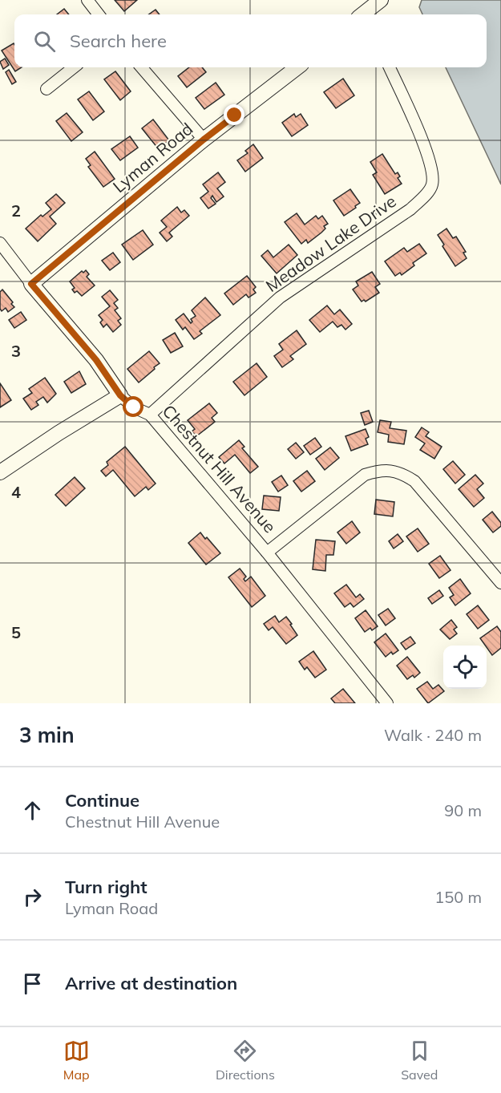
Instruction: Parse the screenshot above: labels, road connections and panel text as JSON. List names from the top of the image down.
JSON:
{
  "streets": {
    "street": ["Lyman Road", "Meadow Lake Drive", "Chestnut Hill Avenue"]
  },
  "crossings": [
    ["Lyman Road", "Chestnut Hill Avenue"],
    ["Meadow Lake Drive", "Chestnut Hill Avenue"]
  ],
  "page": {
    "search": "Search here",
    "heading": ["3 min", "Walk · 240 m"],
    "list": [
      ["Continue", "Chestnut Hill Avenue", "90 m"],
      ["Turn right", "Lyman Road", "150 m"],
      "Arrive at destination"
    ],
    "nav": ["Map", "Directions", "Saved"]
  },
  "grid": {
    "rows": [
      "2",
      "3",
      "4",
      "5"
    ]
  }
}
